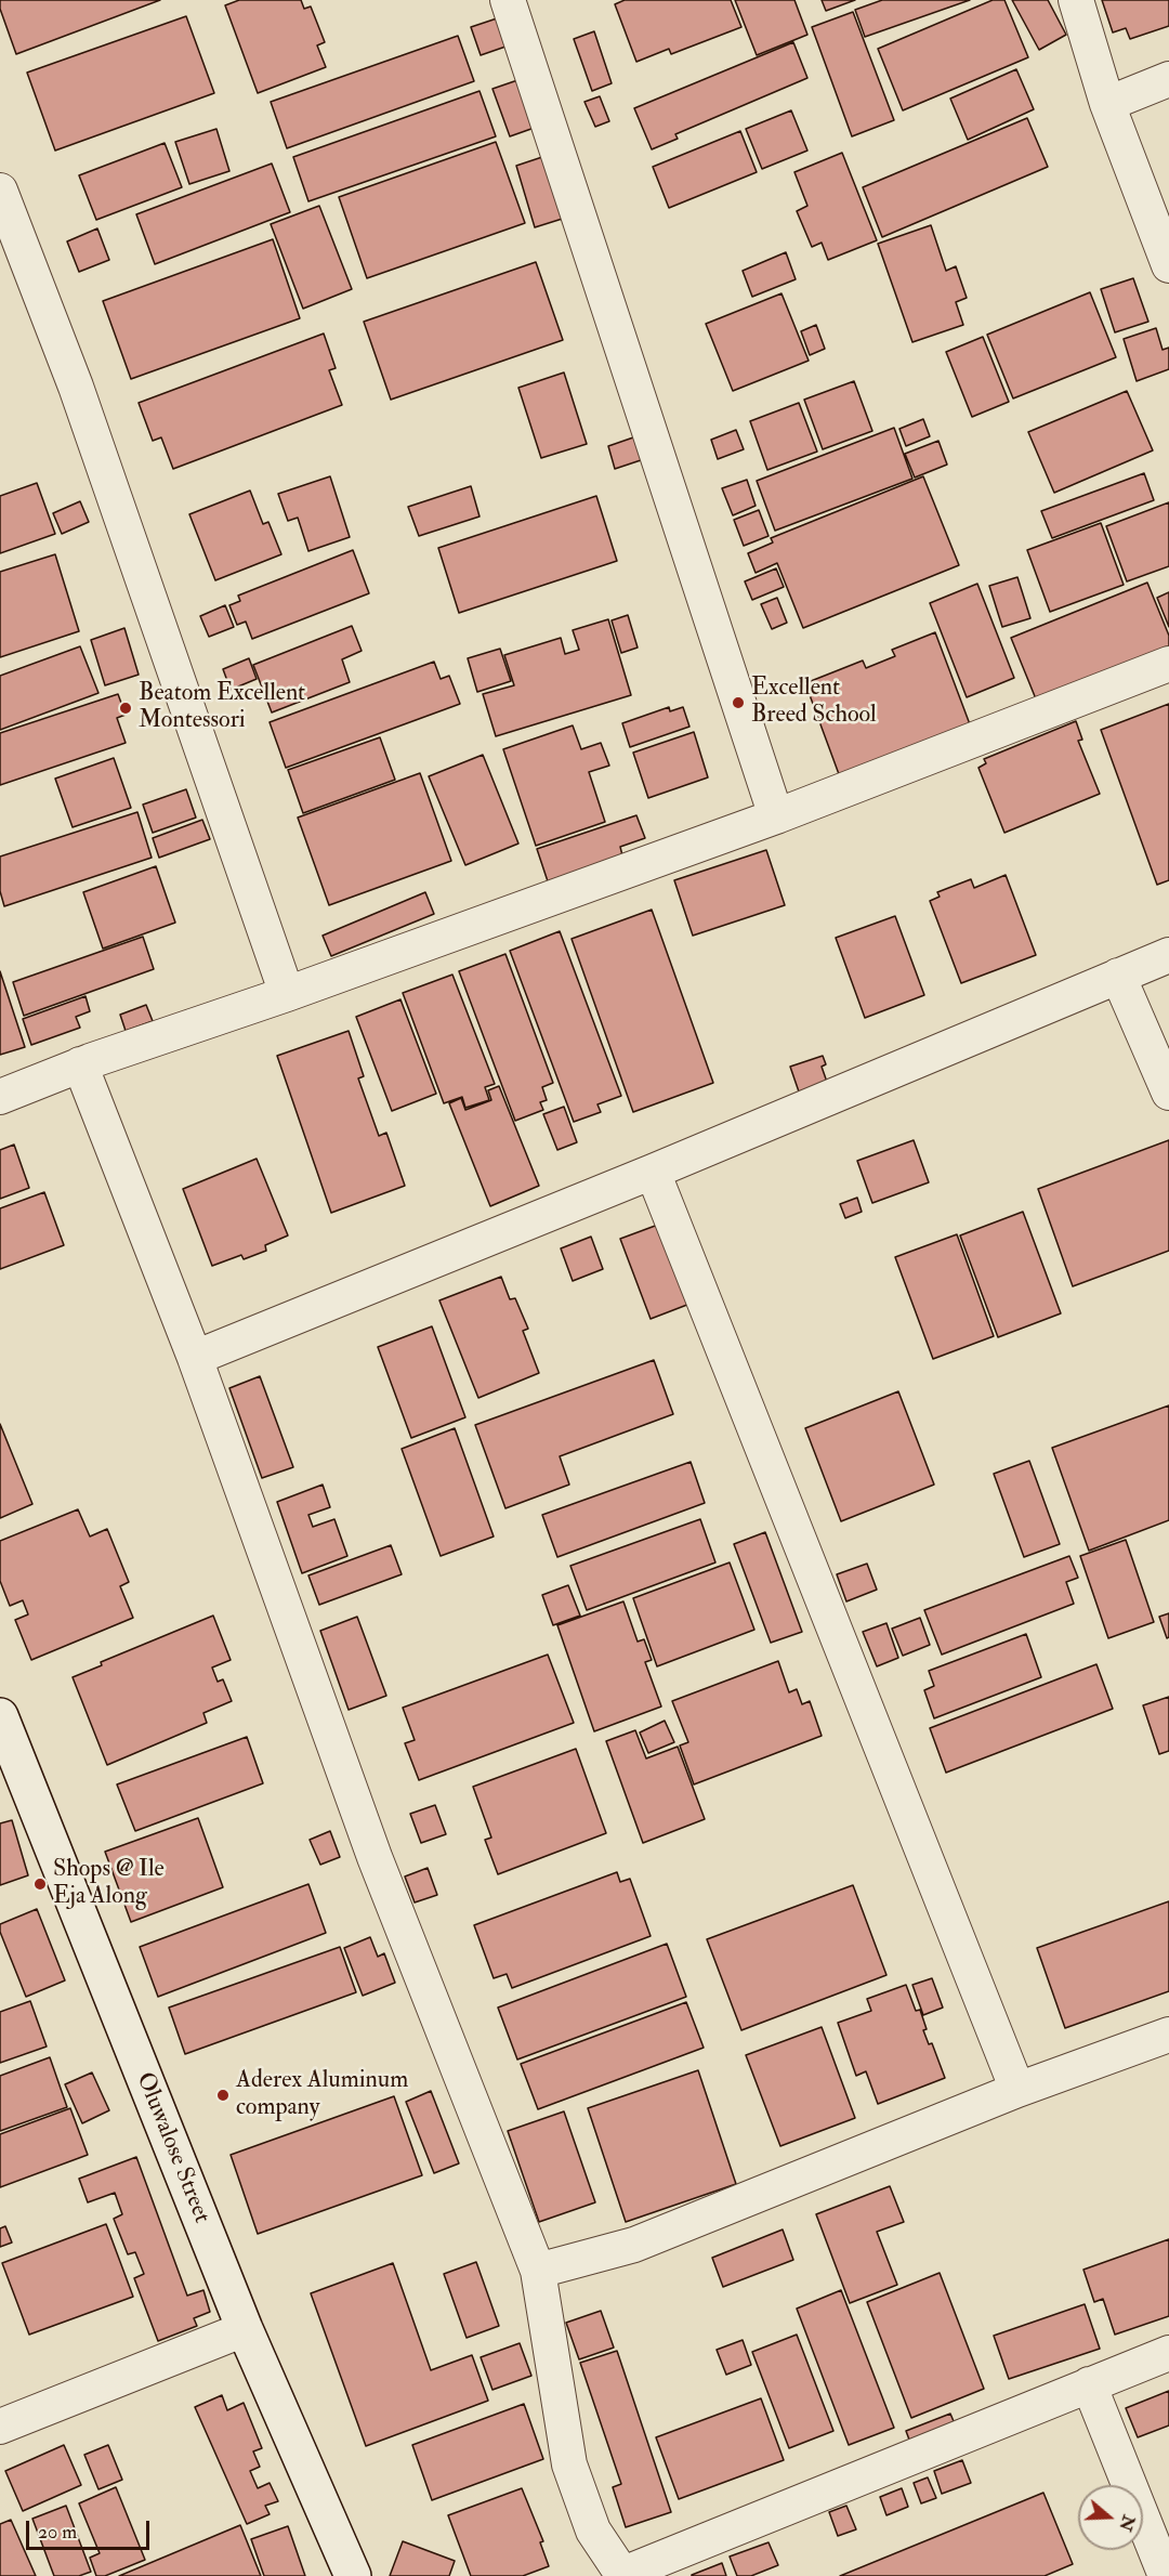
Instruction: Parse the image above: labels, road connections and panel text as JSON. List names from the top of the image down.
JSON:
{
  "streets": {
    "street": ["Oluwalose Street"]
  },
  "places": [
    "Excellent Breed School",
    "Beatom Excellent Montessori",
    "Shops @ Ile Eja Along",
    "Aderex Aluminum company"
  ],
  "scale_bar": "20 m",
  "north": "right"
}
